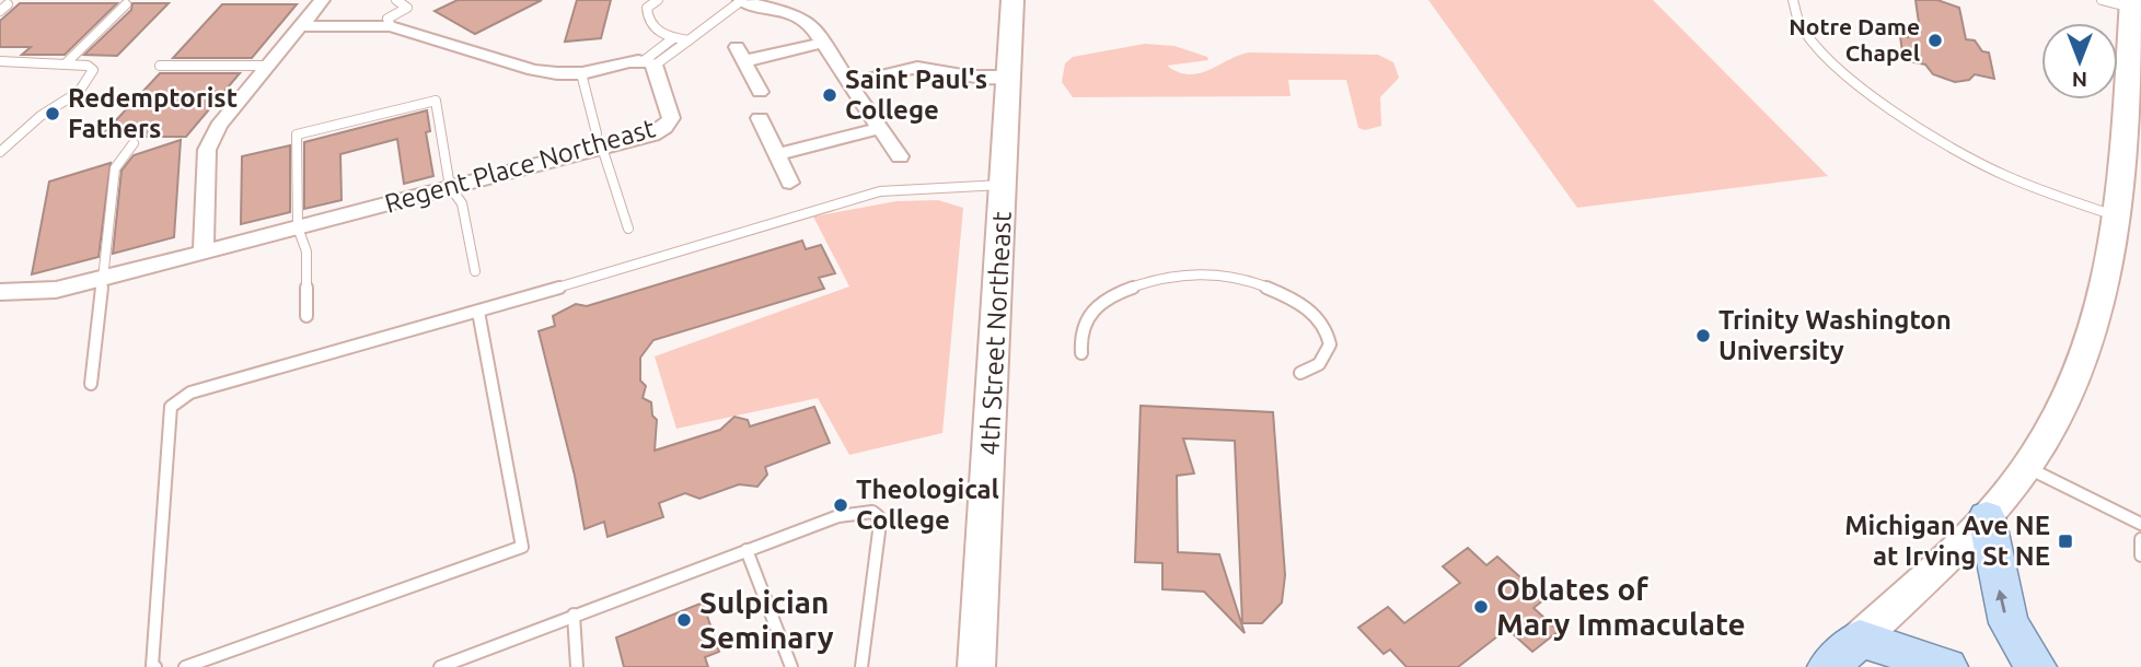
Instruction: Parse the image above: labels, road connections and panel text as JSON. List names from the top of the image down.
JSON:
{
  "streets": {
    "main road": ["4th Street Northeast"],
    "street": ["Regent Place Northeast"]
  },
  "places": {
    "other": [
      "Notre Dame Chapel",
      "Saint Paul's College",
      "Redemptorist Fathers",
      "Trinity Washington University",
      "Theological College",
      "Oblates of Mary Immaculate",
      "Sulpician Seminary"
    ],
    "transit": ["Michigan Ave NE at Irving St NE"]
  },
  "north": "bottom"
}
